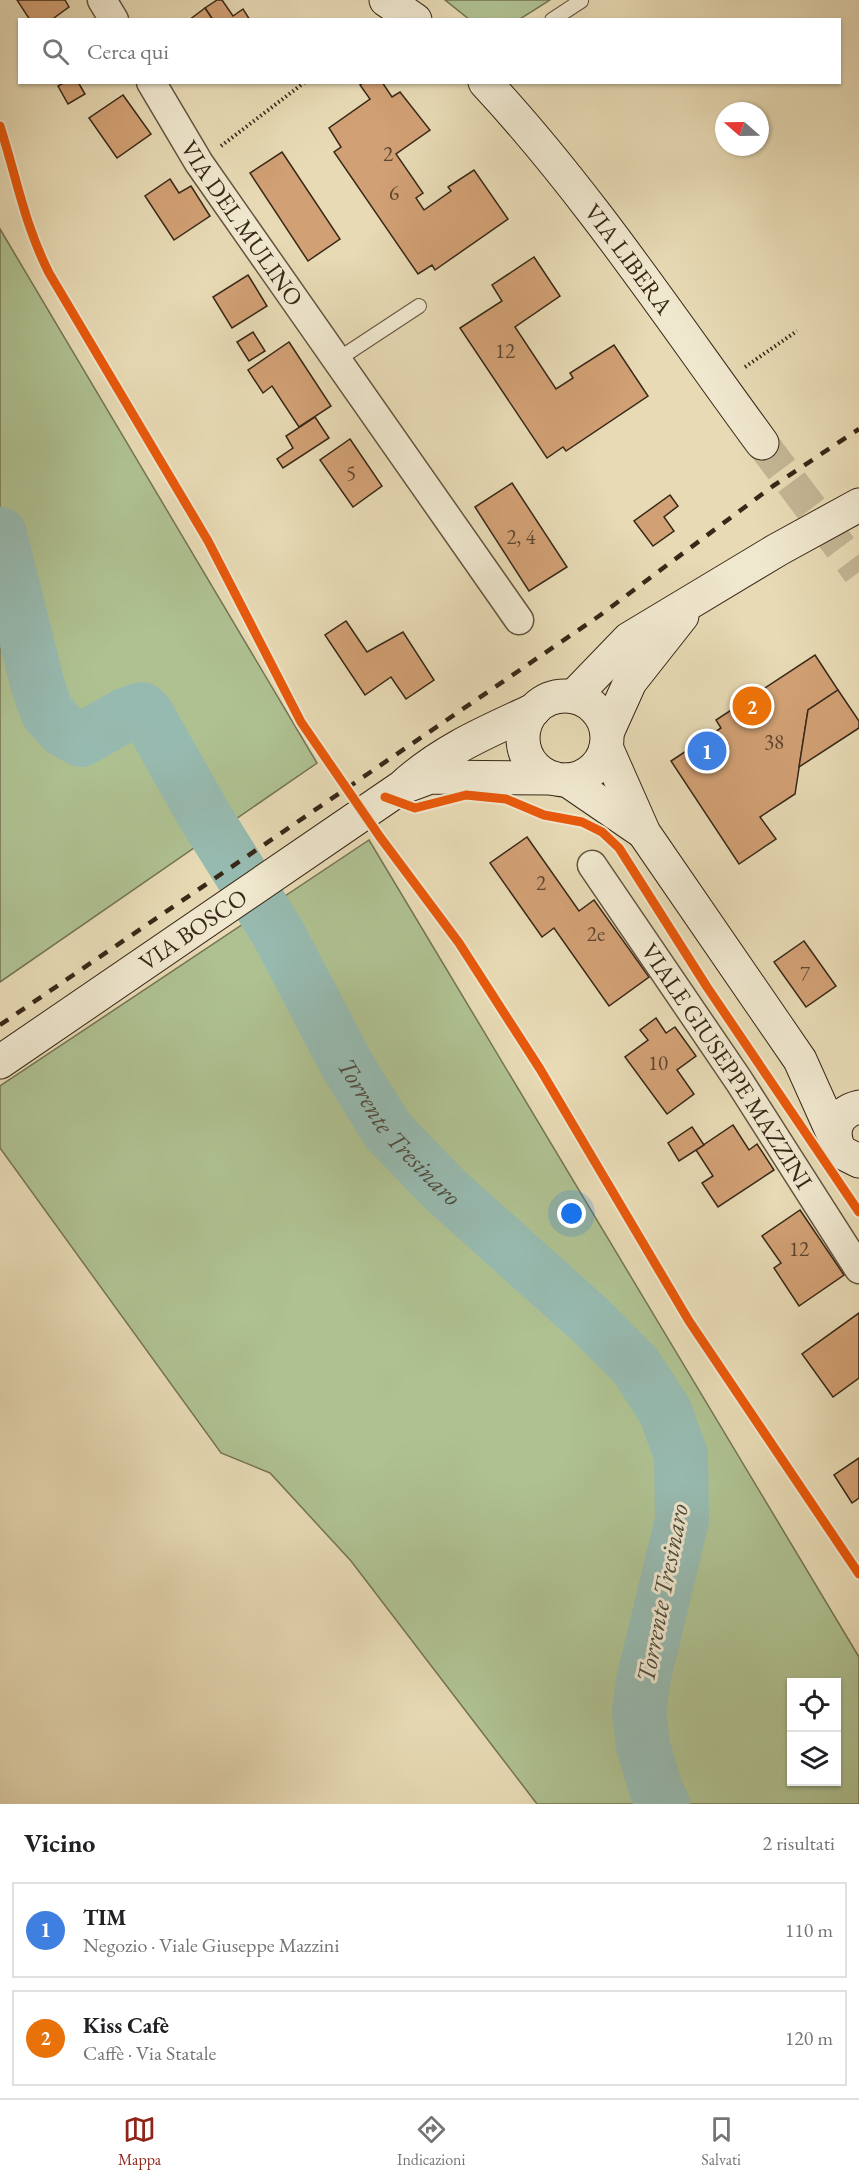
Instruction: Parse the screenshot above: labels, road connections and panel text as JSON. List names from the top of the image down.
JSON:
{
  "streets": {
    "main road": ["VIA LIBERA", "VIA BOSCO"],
    "street": ["VIA DEL MULINO", "VIALE GIUSEPPE MAZZINI"]
  },
  "water": ["Torrente Tresinaro"],
  "house_numbers": [
    "2",
    "6",
    "12",
    "5",
    "2, 4",
    "38",
    "2",
    "2e",
    "7",
    "10",
    "12"
  ],
  "north": "left",
  "page": {
    "search": "Cerca qui",
    "pins": ["2", "1"],
    "heading": ["Vicino", "2 risultati"],
    "list": [
      {
        "mark": "1",
        "name": "TIM",
        "note": "Negozio · Viale Giuseppe Mazzini",
        "value": "110 m"
      },
      {
        "mark": "2",
        "name": "Kiss Cafè",
        "note": "Caffè · Via Statale",
        "value": "120 m"
      }
    ],
    "nav": ["Mappa", "Indicazioni", "Salvati"]
  }
}
